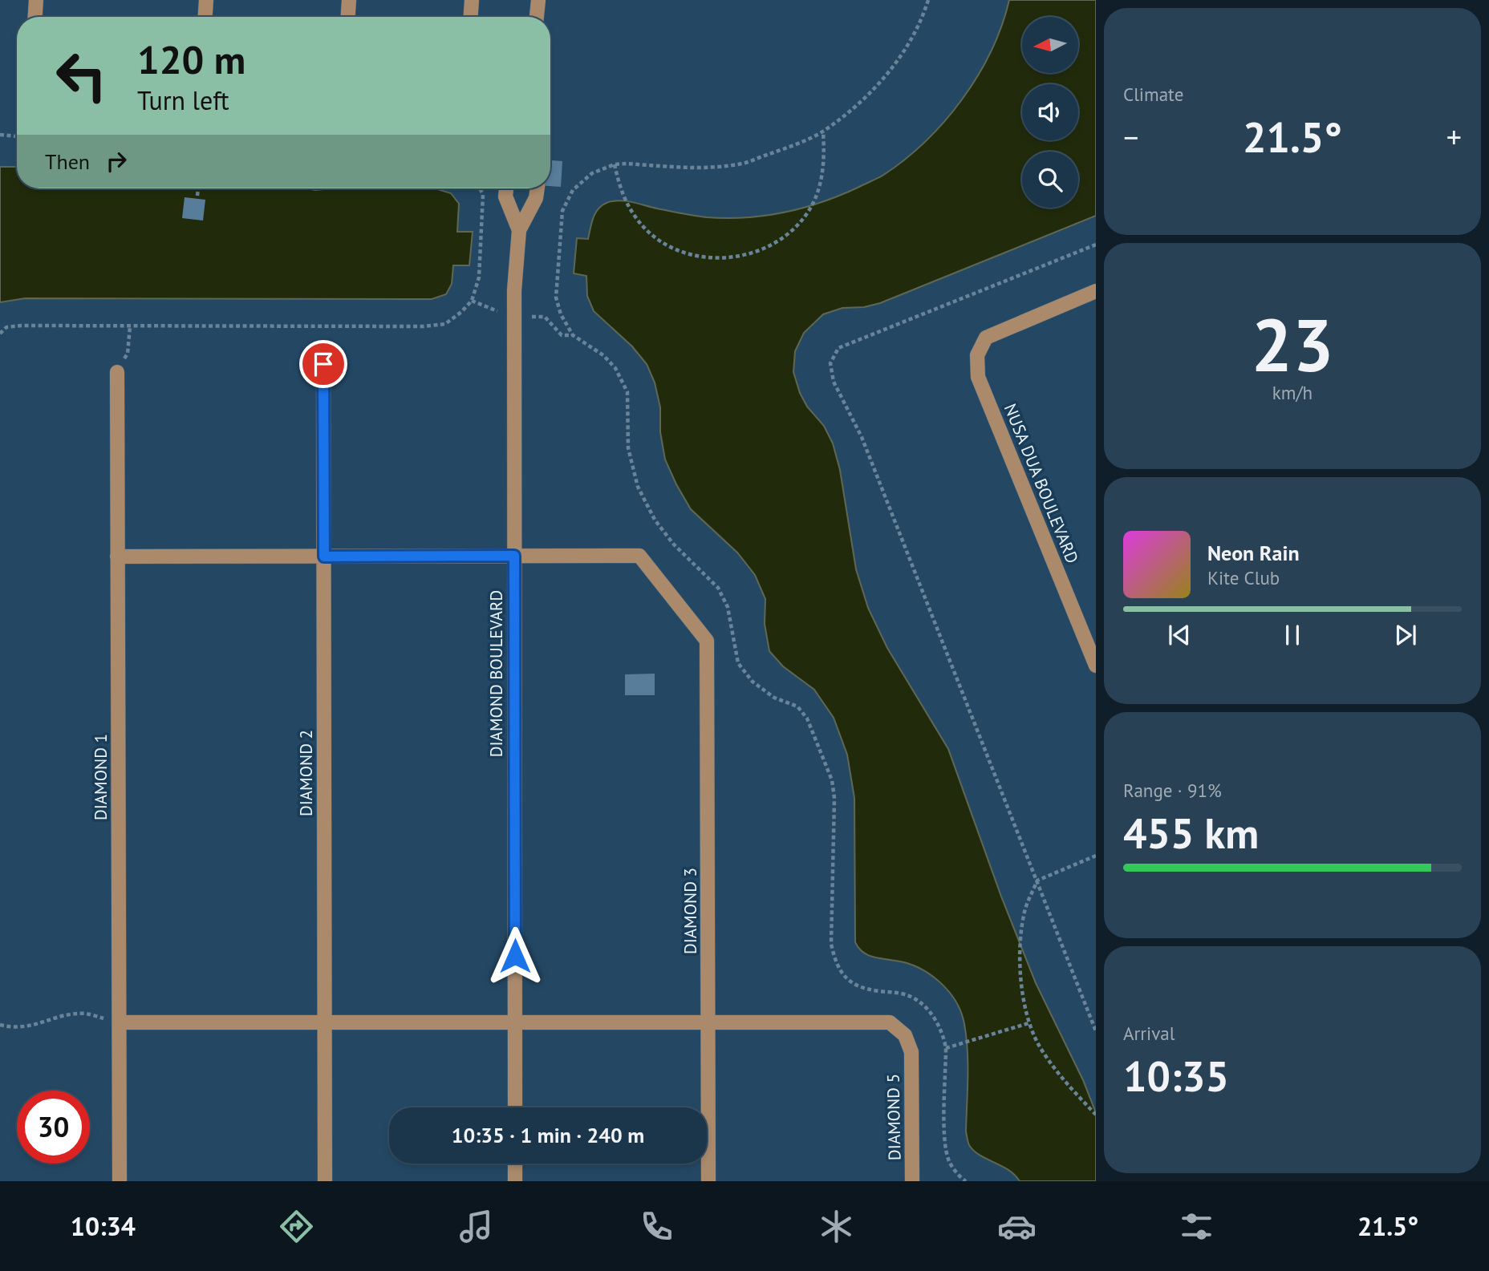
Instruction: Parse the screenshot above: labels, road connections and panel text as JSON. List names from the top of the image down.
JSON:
{
  "streets": {
    "street": [
      "NUSA DUA BOULEVARD",
      "DIAMOND BOULEVARD",
      "DIAMOND 2",
      "DIAMOND 1",
      "DIAMOND 3",
      "DIAMOND 5"
    ]
  },
  "crossings": [
    ["DIAMOND BOULEVARD", "DIAMOND 3"],
    ["DIAMOND 3", "DIAMOND 5"]
  ],
  "north": "left",
  "page": {
    "tile": [
      "Climate",
      ["23", "km/h"],
      ["Range · 91%", "455 km"],
      ["Arrival", "10:35"]
    ],
    "turn": ["120 m", "Turn left"],
    "heat": ["−", "21.5°", "+"],
    "then": "Then",
    "song": ["Neon Rain", "Kite Club"],
    "limit": "30",
    "trip": "10:35 · 1 min · 240 m",
    "tabs": ["10:34", "21.5°"]
  }
}
